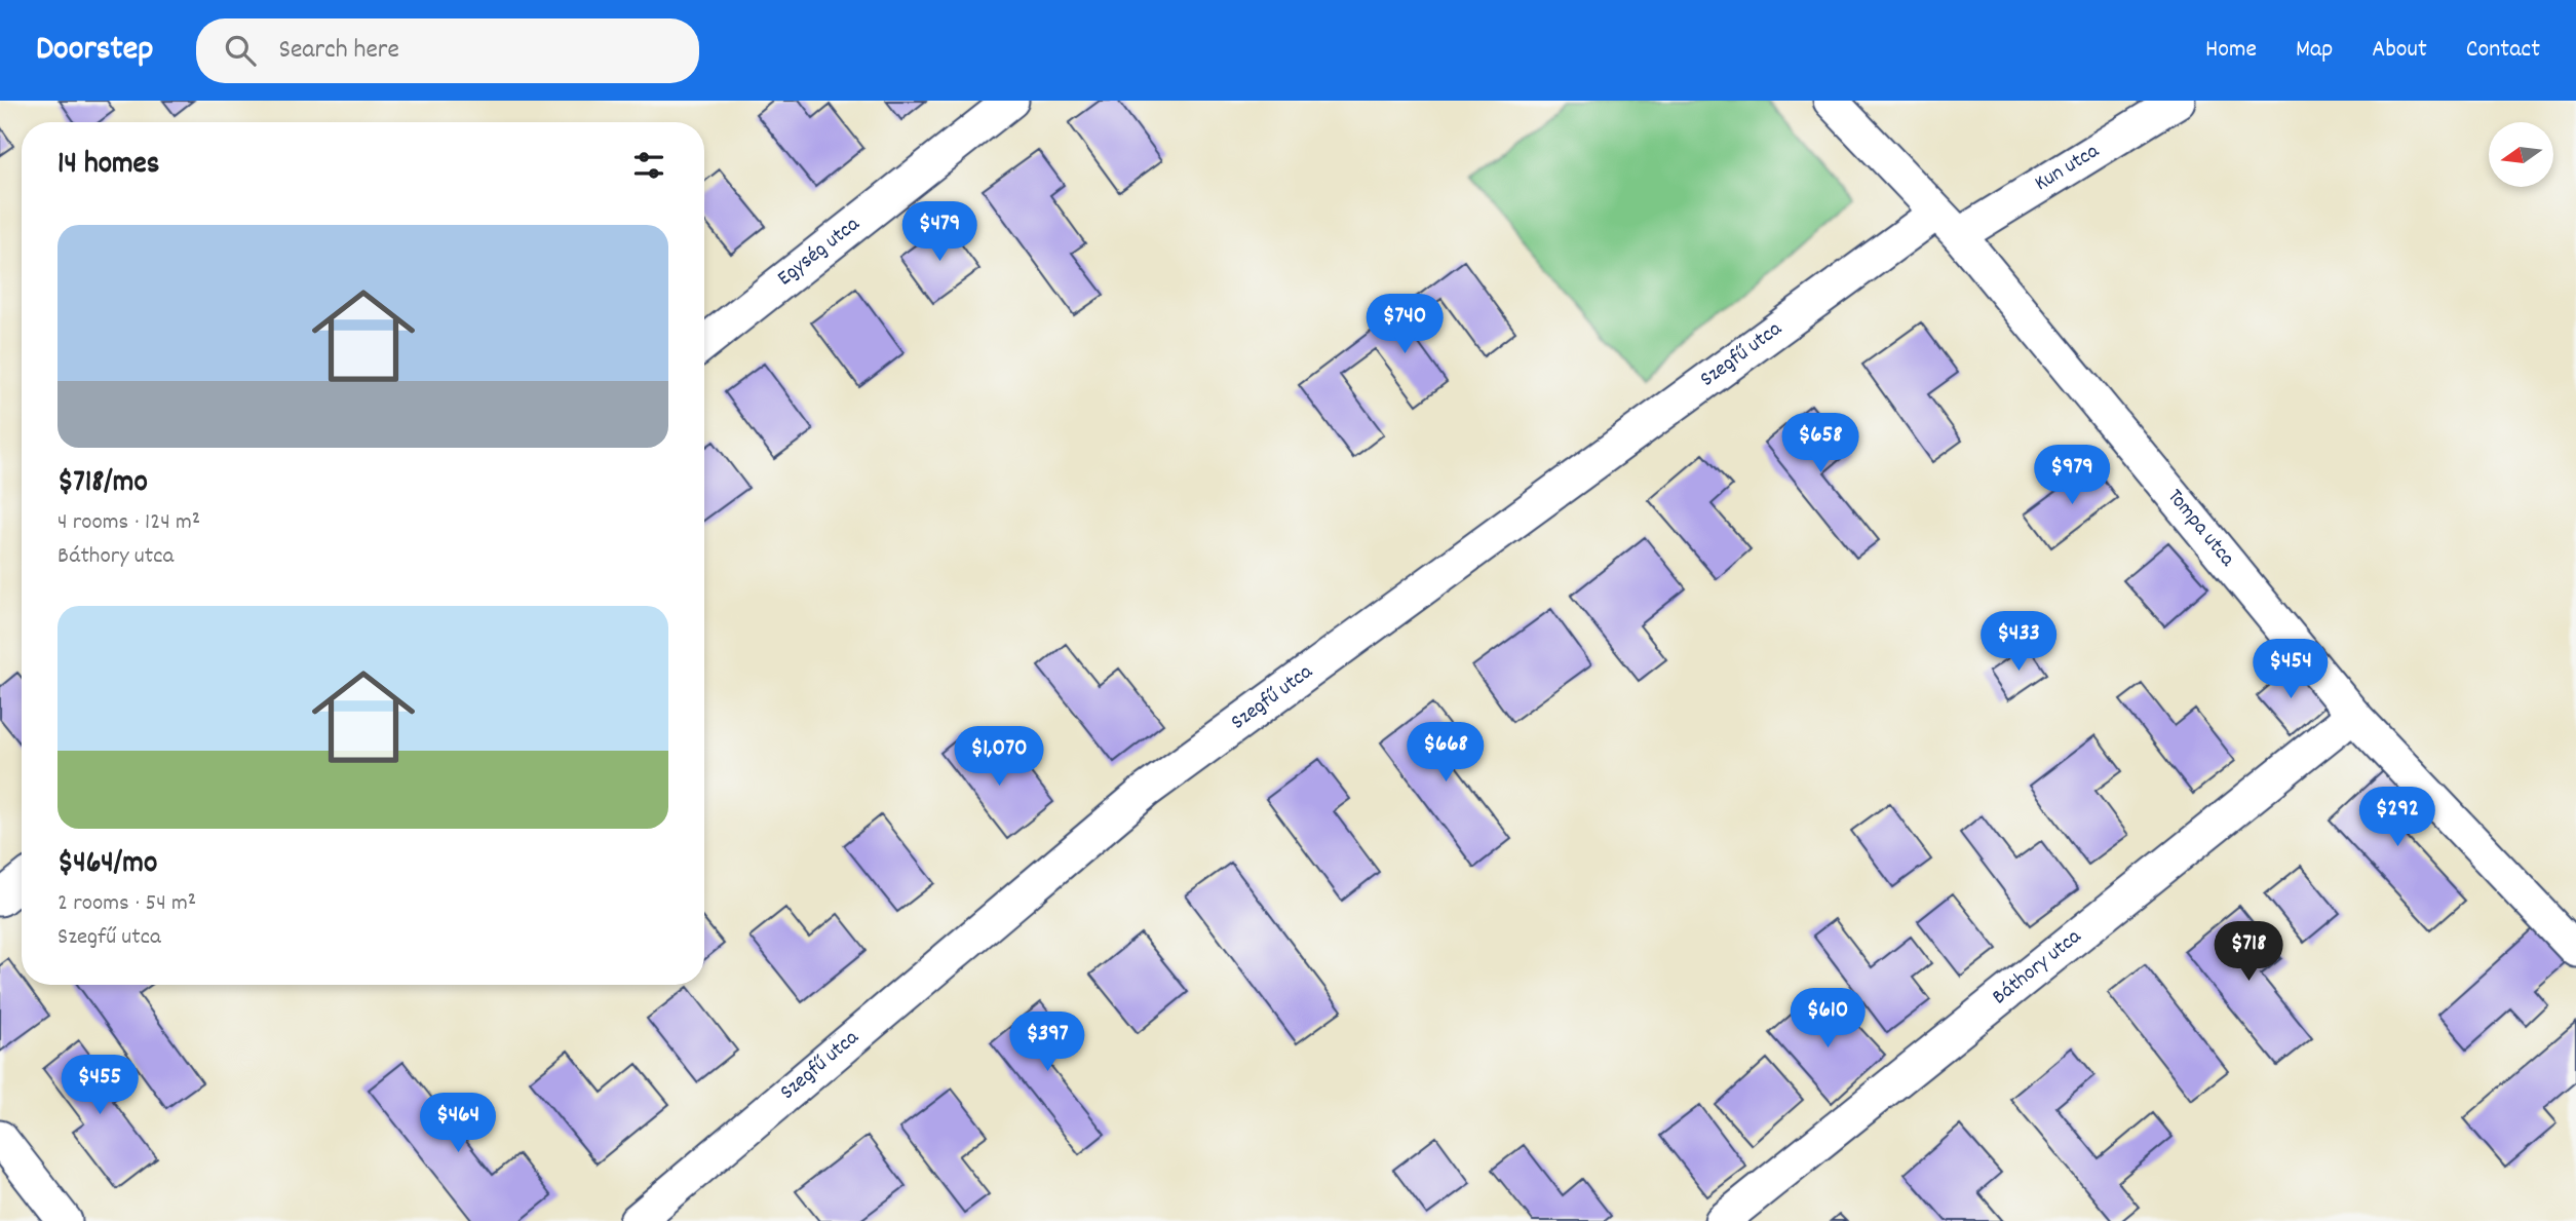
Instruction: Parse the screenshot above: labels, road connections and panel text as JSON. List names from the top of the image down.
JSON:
{
  "streets": {
    "street": [
      "Kun utca",
      "Egység utca",
      "Szegfű utca",
      "Tompa utca",
      "Báthory utca"
    ]
  },
  "crossings": [
    ["Kun utca", "Szegfű utca"],
    ["Kun utca", "Tompa utca"],
    ["Szegfű utca", "Tompa utca"],
    ["Tompa utca", "Báthory utca"]
  ],
  "north": "left",
  "page": {
    "header": "Doorstep",
    "search": "Search here",
    "nav": [
      "Home",
      "Map",
      "About",
      "Contact"
    ],
    "heading": "14 homes",
    "price": [
      "$479",
      "$740",
      "$658",
      "$979",
      "$433",
      "$454",
      "$668",
      "$1,070",
      "$292",
      "$718",
      "$610",
      "$397",
      "$455",
      "$464"
    ],
    "list": [
      {
        "name": "$718/mo",
        "note": "4 rooms · 124 m² · Báthory utca"
      },
      {
        "name": "$464/mo",
        "note": "2 rooms · 54 m² · Szegfű utca"
      }
    ]
  }
}
